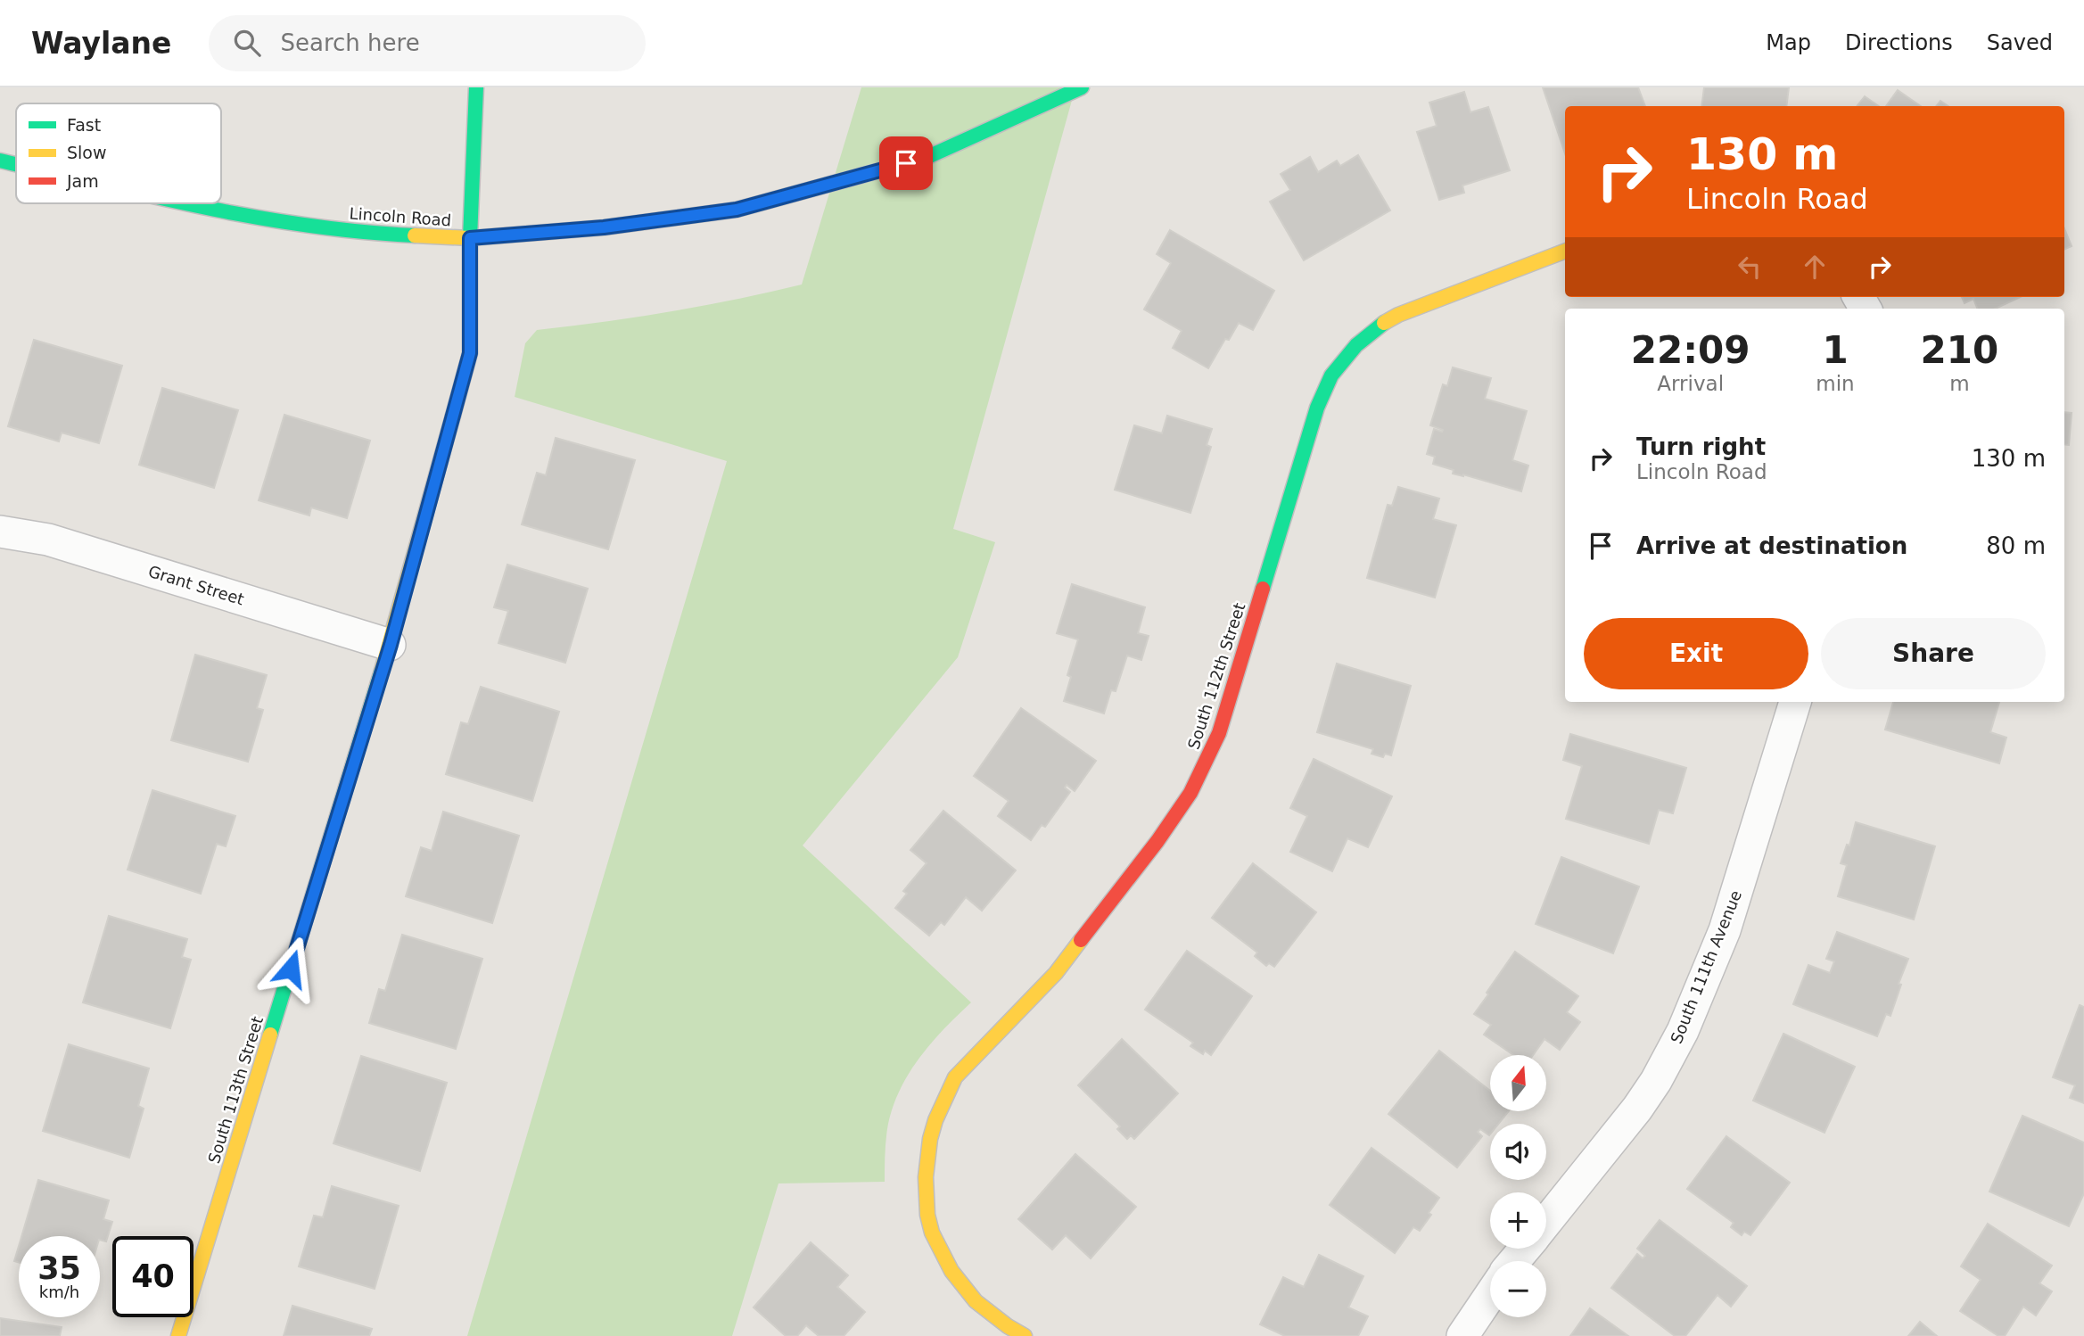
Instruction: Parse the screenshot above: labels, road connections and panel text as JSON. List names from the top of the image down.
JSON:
{
  "streets": {
    "street": [
      "Lincoln Road",
      "Grant Street",
      "South 112th Street",
      "South 111th Avenue",
      "South 113th Street"
    ]
  },
  "crossings": [
    ["Lincoln Road", "South 113th Street"],
    ["Grant Street", "South 113th Street"]
  ],
  "legend": ["Fast", "Slow", "Jam"],
  "north": "top",
  "page": {
    "header": "Waylane",
    "search": "Search here",
    "nav": ["Map", "Directions", "Saved"],
    "turn": ["130 m", "Lincoln Road"],
    "eta": [
      "22:09",
      "Arrival",
      "1",
      "min",
      "210",
      "m"
    ],
    "list": [
      {
        "name": "Turn right",
        "note": "Lincoln Road",
        "value": "130 m"
      },
      {
        "name": "Arrive at destination",
        "value": "80 m"
      }
    ],
    "buttons": ["Exit", "Share"],
    "map_buttons": ["+", "−"],
    "speed": "35 km/h",
    "limit": "40"
  }
}
